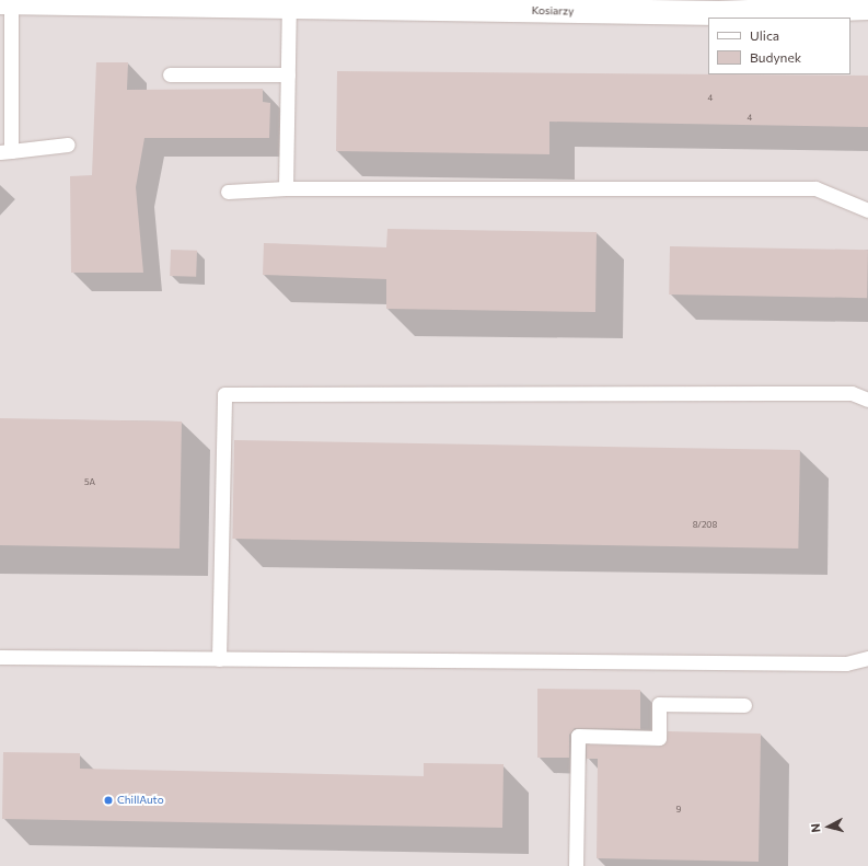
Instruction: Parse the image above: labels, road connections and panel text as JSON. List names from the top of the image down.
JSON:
{
  "streets": {
    "street": ["Kosiarzy"]
  },
  "places": ["ChillAuto"],
  "house_numbers": [
    "4",
    "4",
    "5A",
    "8/208",
    "9"
  ],
  "legend": ["Ulica", "Budynek"],
  "north": "left"
}
